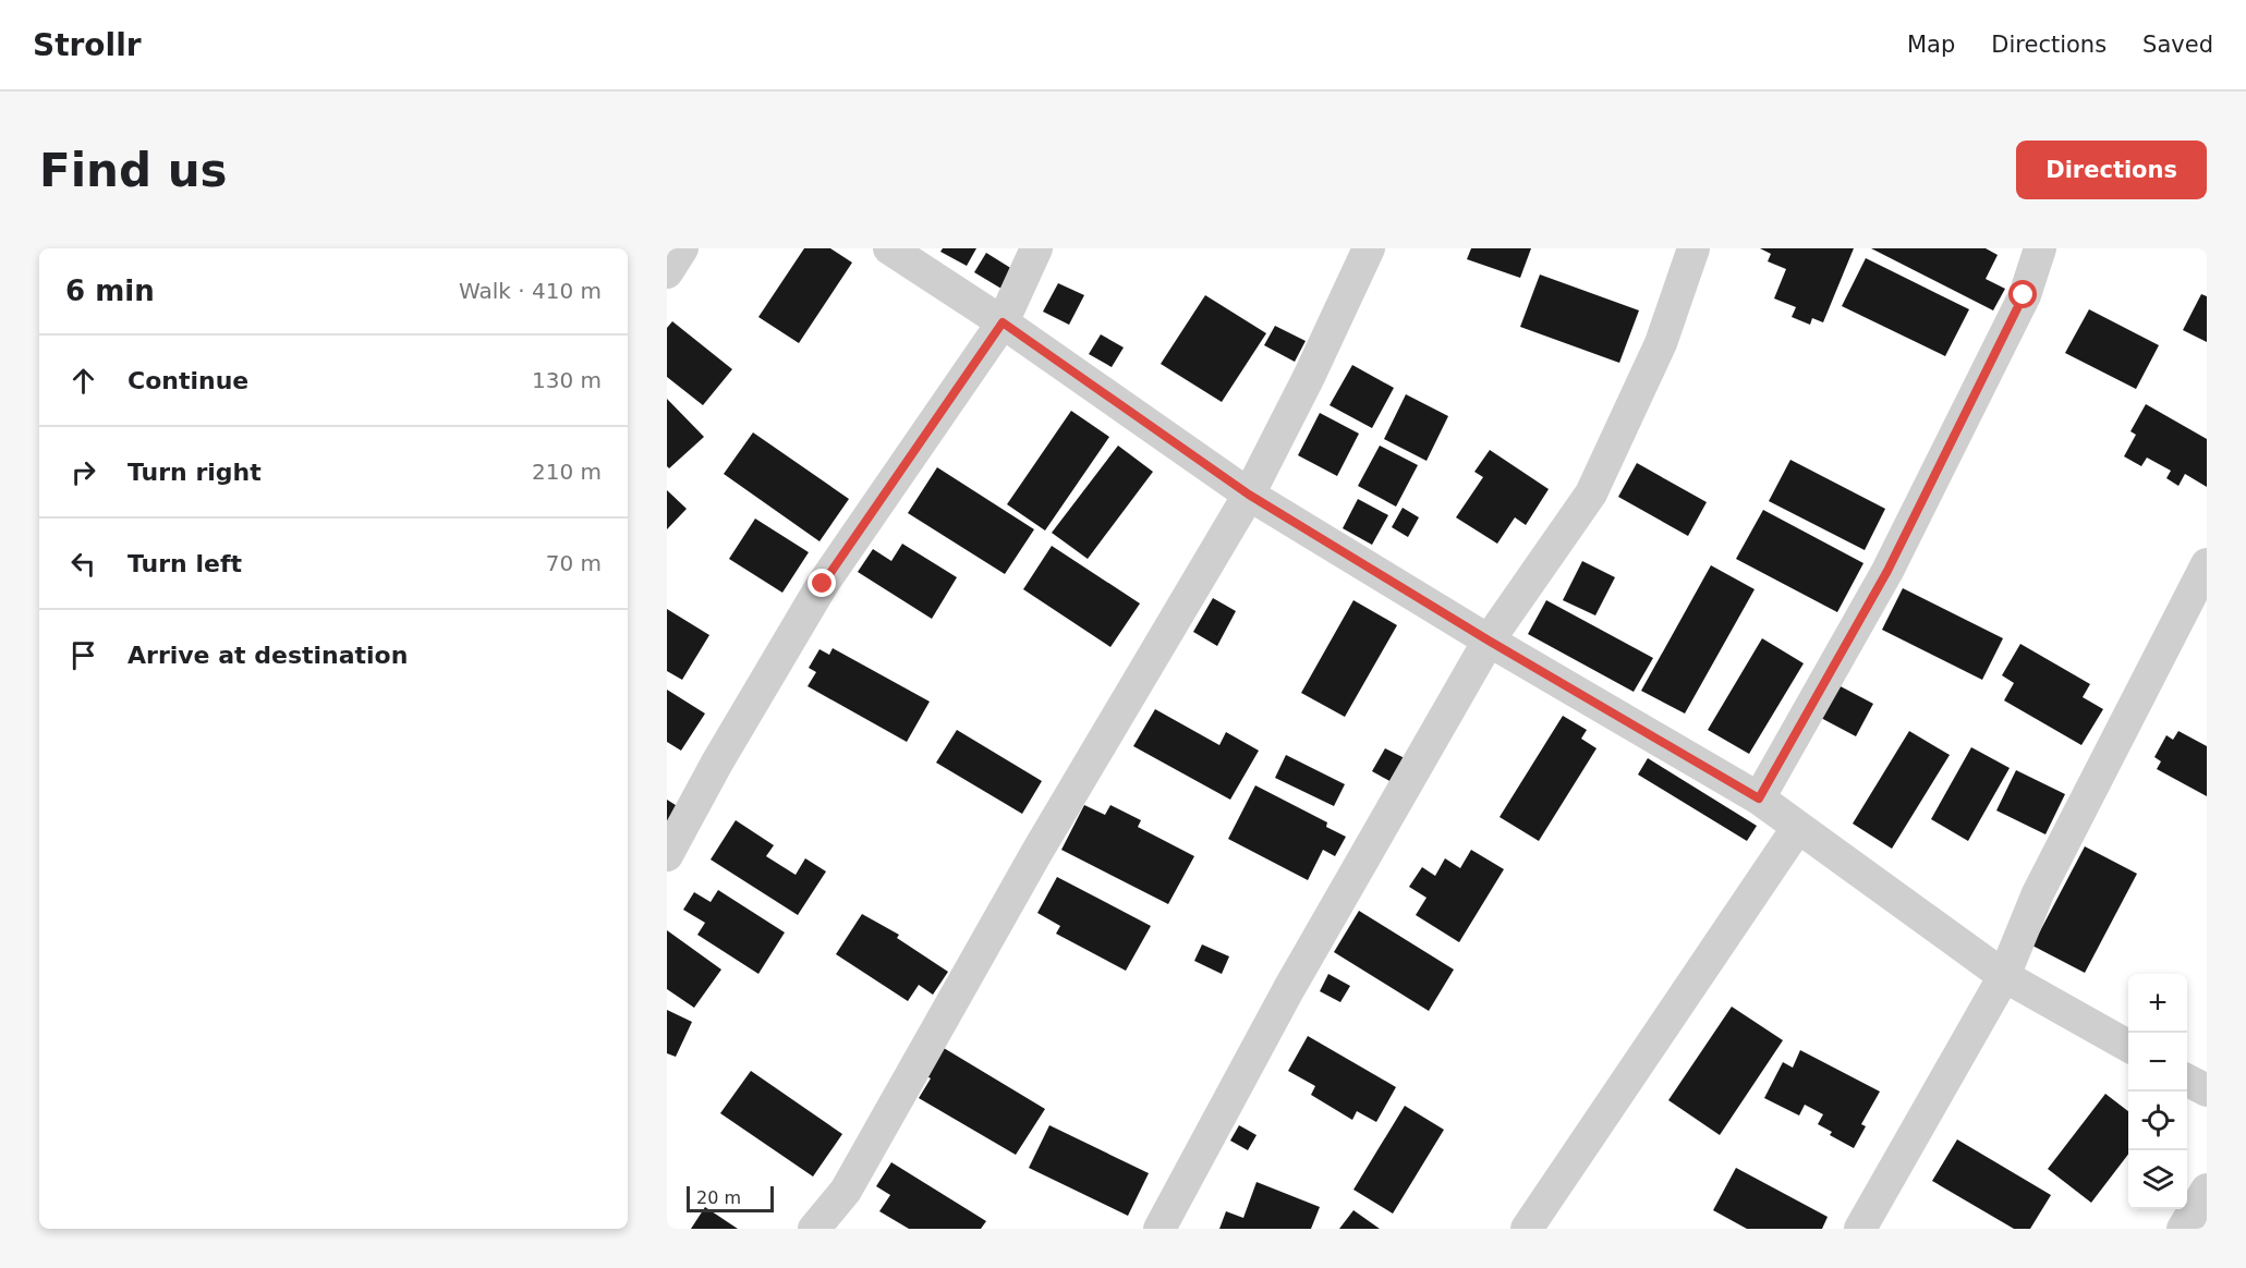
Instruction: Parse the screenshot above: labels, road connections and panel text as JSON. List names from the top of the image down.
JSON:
{
  "scale_bar": "20 m",
  "page": {
    "header": "Strollr",
    "nav": ["Map", "Directions", "Saved"],
    "buttons": "Directions",
    "title": "Find us",
    "heading": ["6 min", "Walk · 410 m"],
    "list": [
      ["Continue", "130 m"],
      ["Turn right", "210 m"],
      ["Turn left", "70 m"],
      "Arrive at destination"
    ],
    "map_buttons": ["+", "−"],
    "scale": "20 m"
  }
}
